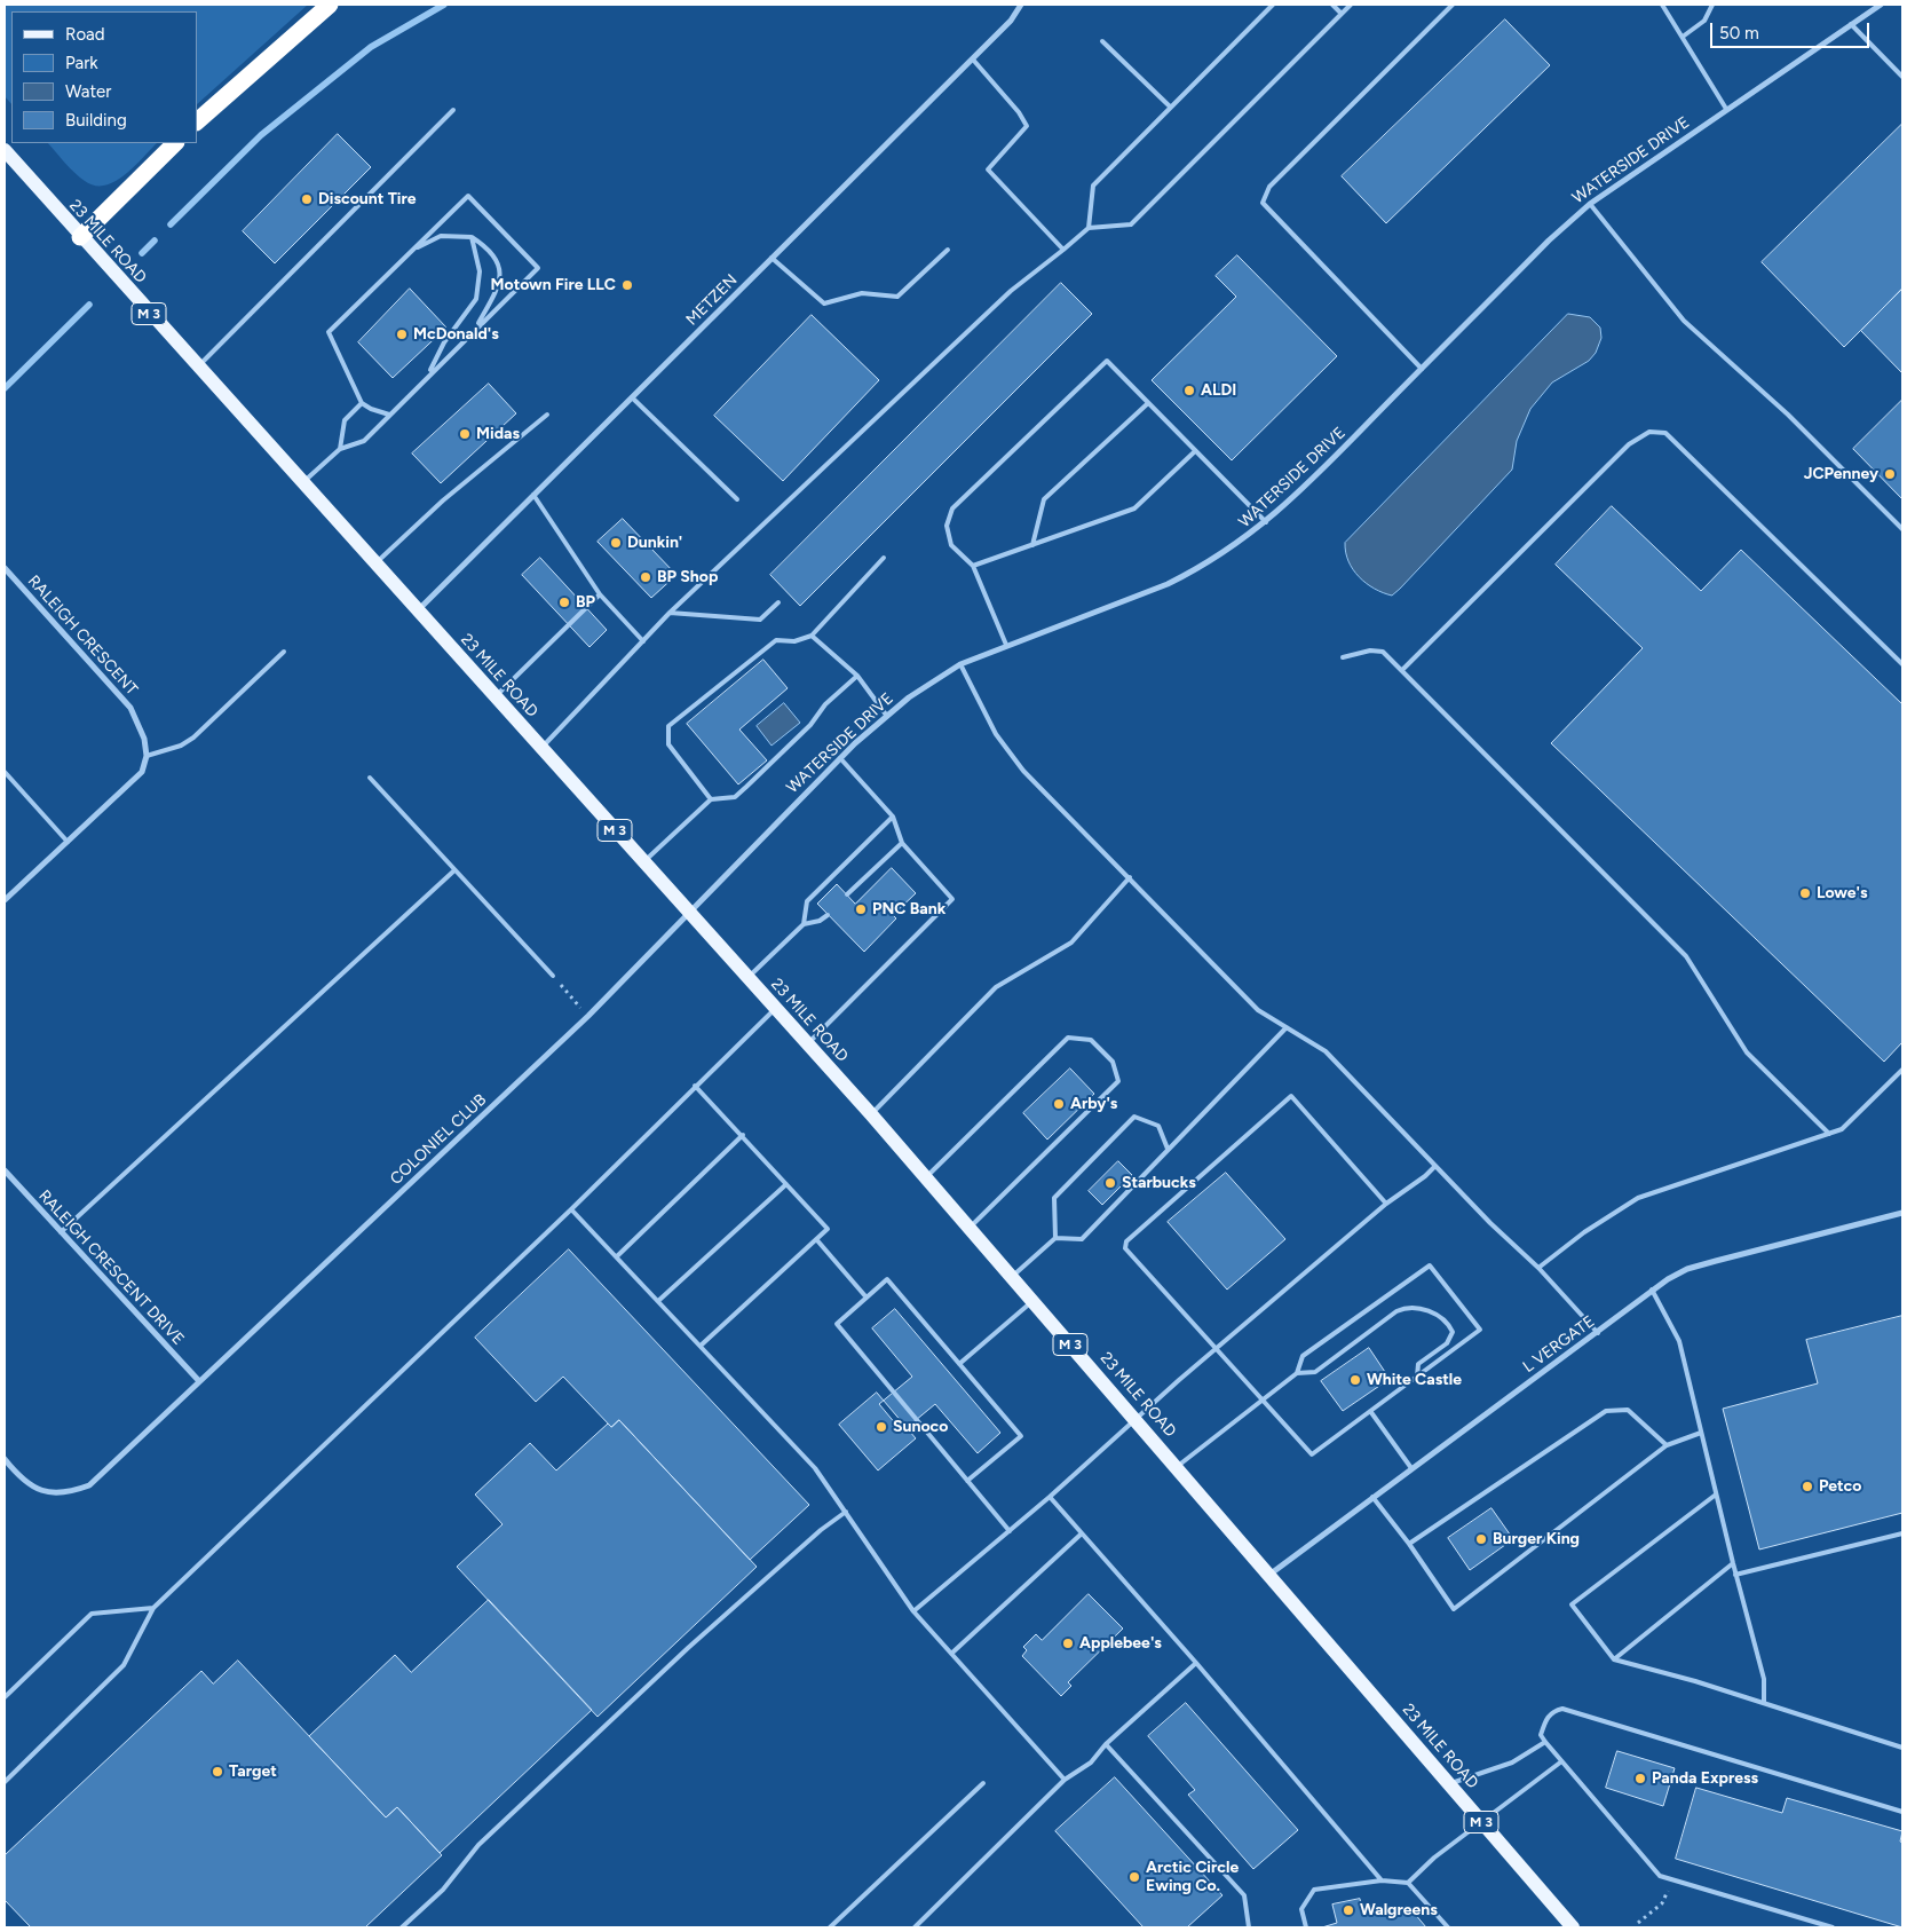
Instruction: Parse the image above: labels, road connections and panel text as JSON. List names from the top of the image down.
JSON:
{
  "streets": {
    "main road": ["23 MILE ROAD", "M 3"],
    "street": [
      "WATERSIDE DRIVE",
      "METZEN",
      "RALEIGH CRESCENT",
      "COLONIEL CLUB",
      "RALEIGH CRESCENT DRIVE",
      "L VERGATE"
    ]
  },
  "crossings": [
    ["WATERSIDE DRIVE", "23 MILE ROAD"],
    ["WATERSIDE DRIVE", "COLONIEL CLUB"],
    ["23 MILE ROAD", "METZEN"],
    ["23 MILE ROAD", "COLONIEL CLUB"],
    ["23 MILE ROAD", "L VERGATE"],
    ["COLONIEL CLUB", "RALEIGH CRESCENT DRIVE"]
  ],
  "places": [
    "Discount Tire",
    "Motown Fire LLC",
    "McDonald's",
    "ALDI",
    "Midas",
    "JCPenney",
    "Dunkin'",
    "BP Shop",
    "BP",
    "Lowe's",
    "PNC Bank",
    "Arby's",
    "Starbucks",
    "White Castle",
    "Sunoco",
    "Petco",
    "Burger King",
    "Applebee's",
    "Target",
    "Panda Express",
    "Arctic Circle Ewing Co.",
    "Walgreens"
  ],
  "legend": [
    "Road",
    "Park",
    "Water",
    "Building"
  ],
  "scale_bar": "50 m"
}
